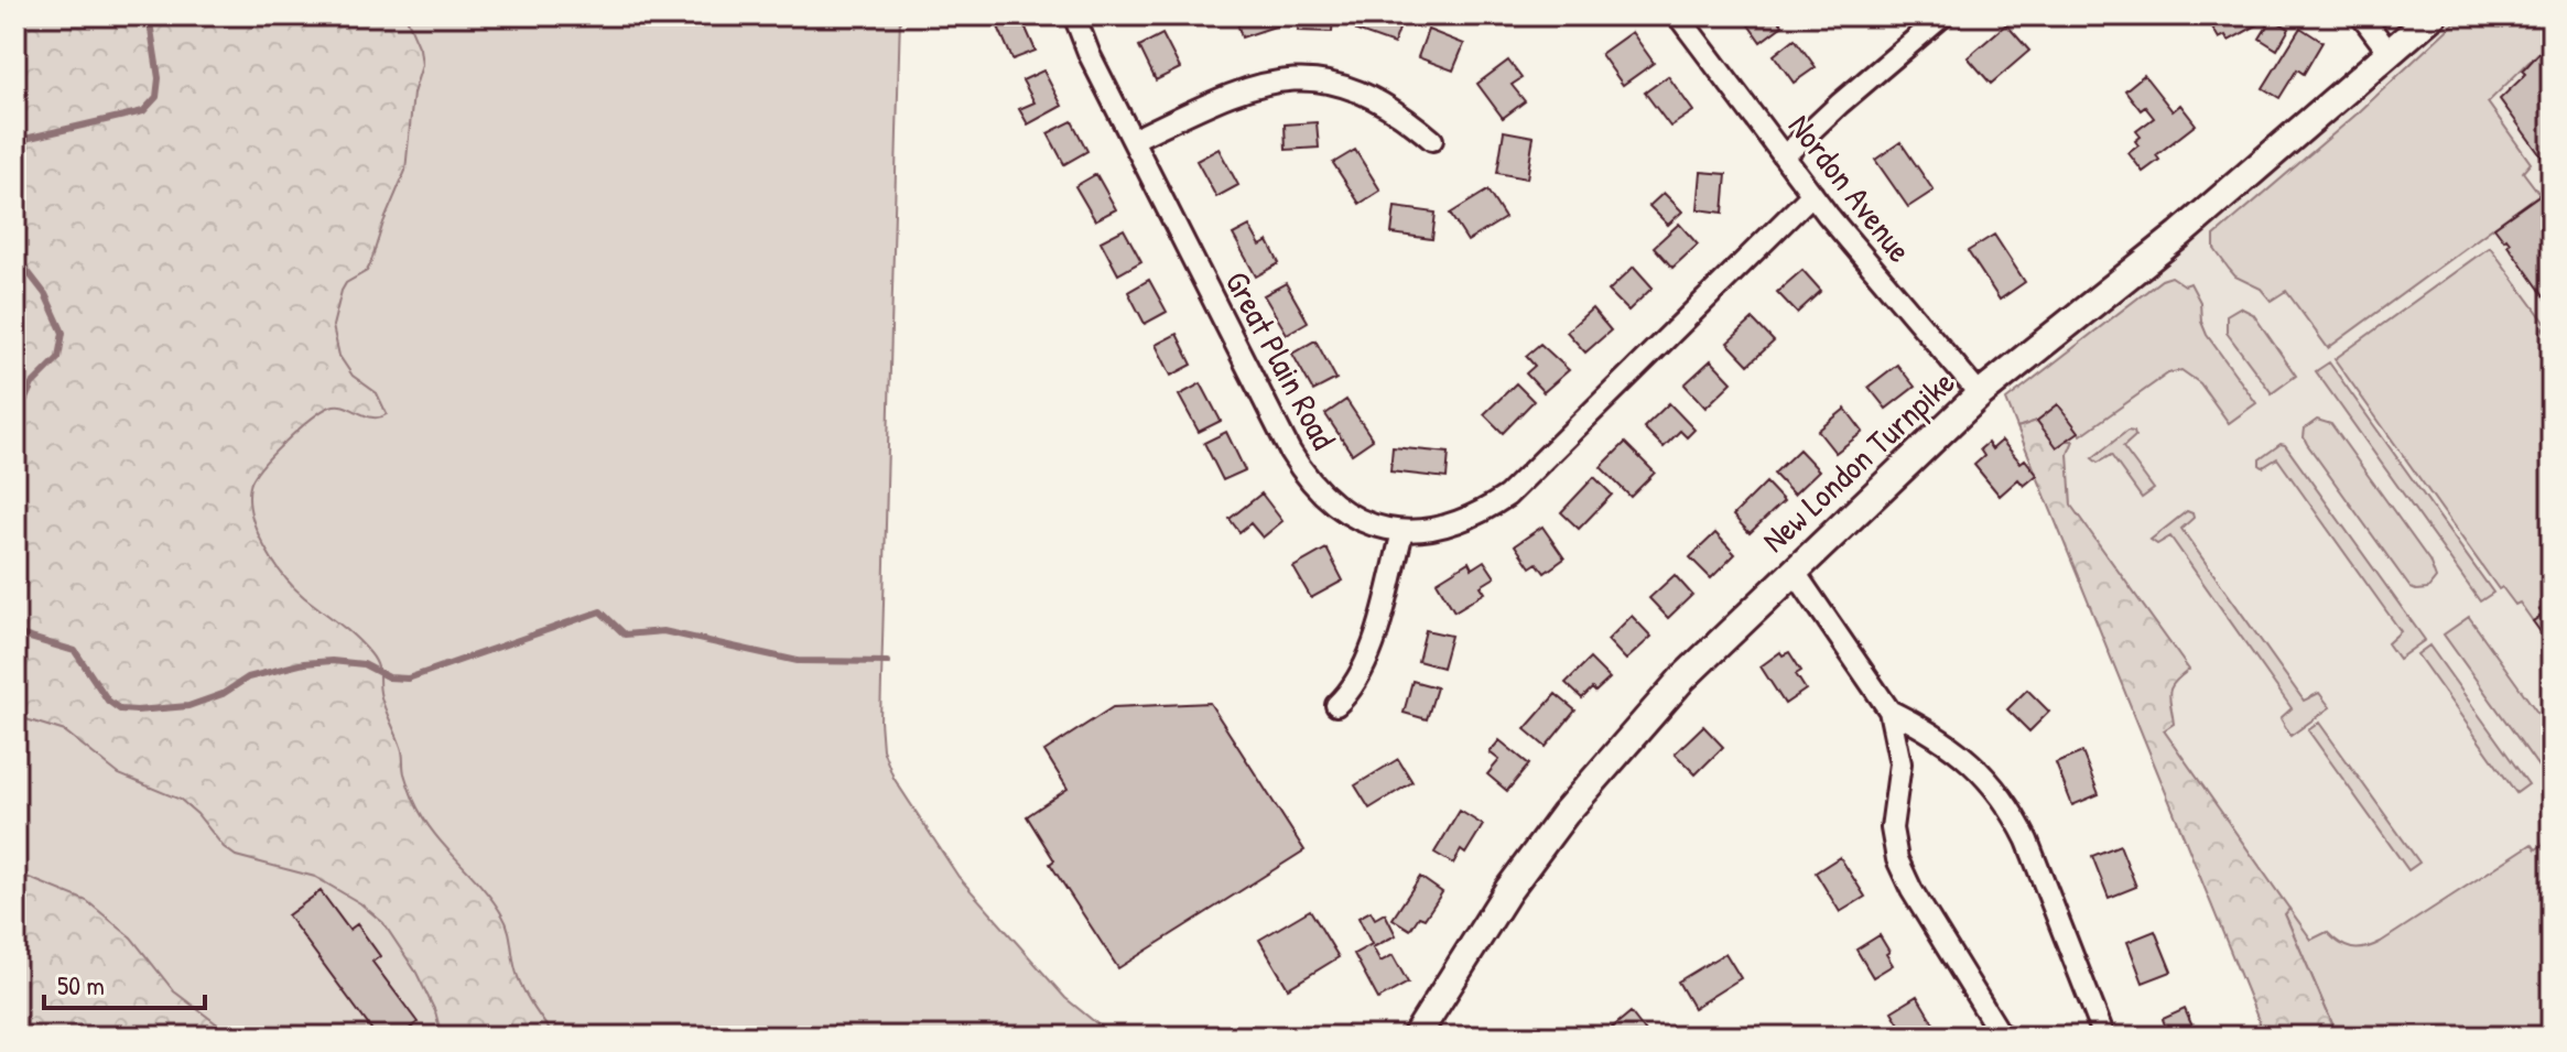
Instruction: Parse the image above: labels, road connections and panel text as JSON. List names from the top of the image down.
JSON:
{
  "streets": {
    "main road": ["New London Turnpike"],
    "street": ["Nordon Avenue", "Great Plain Road"]
  },
  "crossings": [
    ["Nordon Avenue", "Great Plain Road"],
    ["Nordon Avenue", "New London Turnpike"]
  ],
  "scale_bar": "50 m"
}
